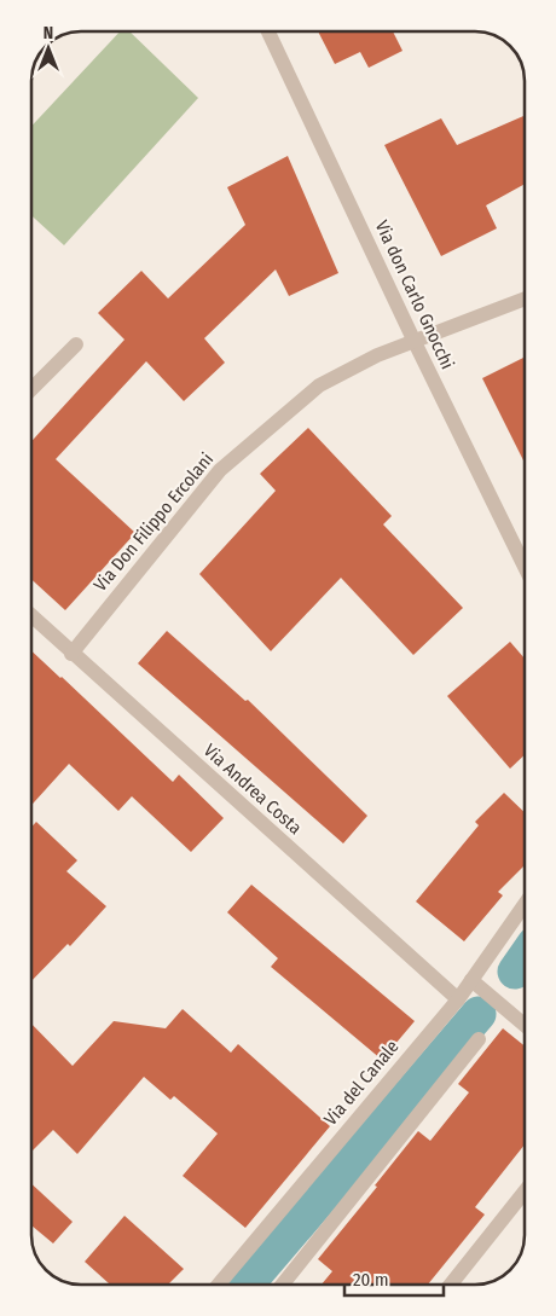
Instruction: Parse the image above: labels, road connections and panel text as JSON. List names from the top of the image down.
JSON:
{
  "streets": {
    "street": [
      "Via don Carlo Gnocchi",
      "Via Don Filippo Ercolani",
      "Via Andrea Costa",
      "Via del Canale"
    ]
  },
  "crossings": [
    ["Via don Carlo Gnocchi", "Via Don Filippo Ercolani"],
    ["Via Don Filippo Ercolani", "Via Andrea Costa"],
    ["Via Andrea Costa", "Via del Canale"]
  ],
  "scale_bar": "20 m",
  "north": "top"
}
